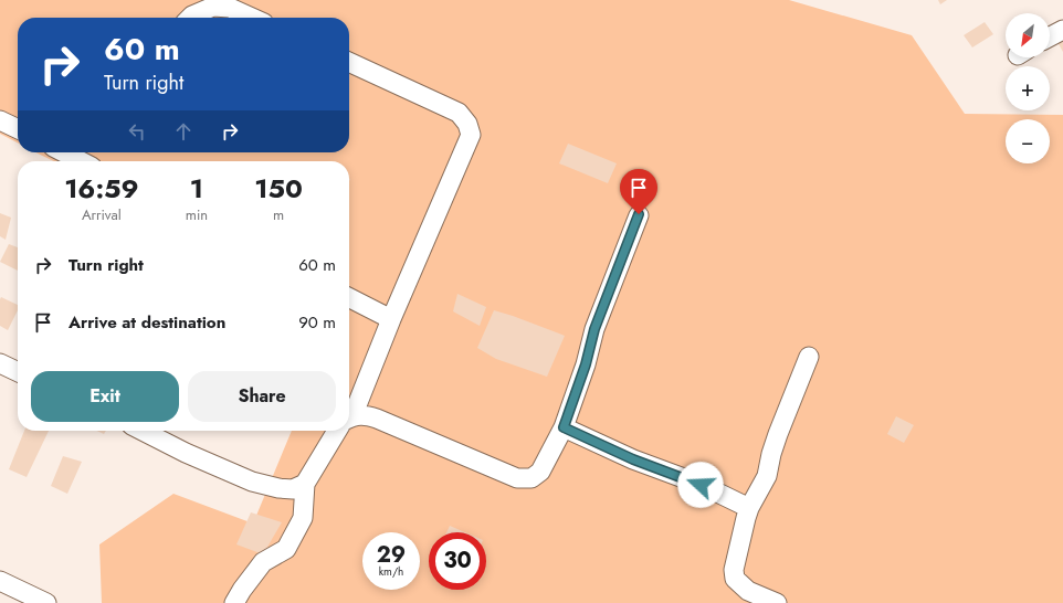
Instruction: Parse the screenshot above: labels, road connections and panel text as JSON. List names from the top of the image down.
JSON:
{
  "north": "bottom left",
  "page": {
    "map_buttons": ["+", "−"],
    "turn": ["60 m", "Turn right"],
    "eta": [
      "16:59",
      "Arrival",
      "1",
      "min",
      "150",
      "m"
    ],
    "list": [
      {
        "name": "Turn right",
        "value": "60 m"
      },
      {
        "name": "Arrive at destination",
        "value": "90 m"
      }
    ],
    "buttons": ["Exit", "Share"],
    "speed": "29 km/h",
    "limit": "30"
  }
}
